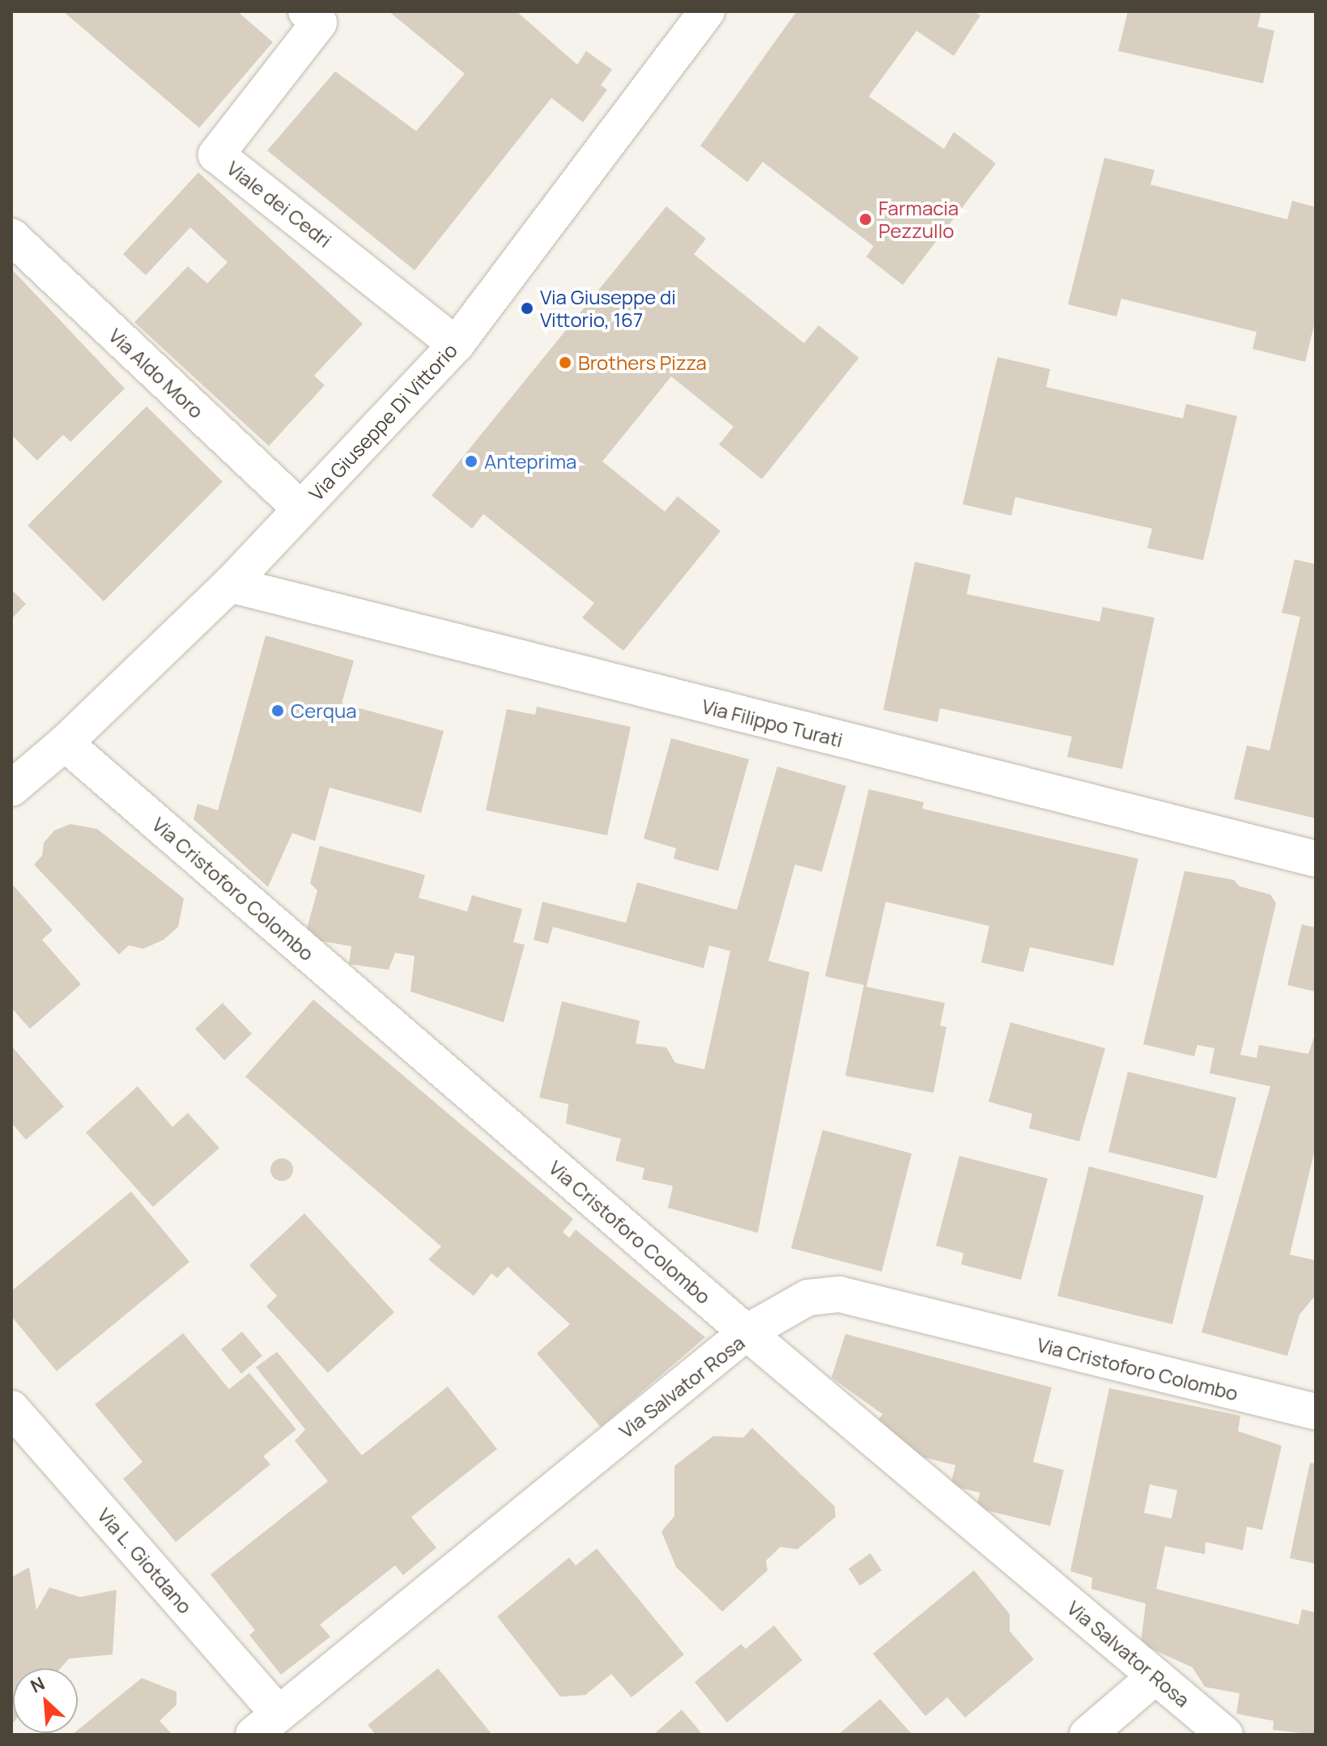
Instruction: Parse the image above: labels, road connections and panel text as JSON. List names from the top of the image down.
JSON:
{
  "streets": {
    "street": [
      "Viale dei Cedri",
      "Via Aldo Moro",
      "Via Giuseppe Di Vittorio",
      "Via Filippo Turati",
      "Via Cristoforo Colombo",
      "Via Salvator Rosa",
      "Via L. Giotdano"
    ]
  },
  "crossings": [
    ["Viale dei Cedri", "Via Giuseppe Di Vittorio"],
    ["Via Aldo Moro", "Via Giuseppe Di Vittorio"],
    ["Via Giuseppe Di Vittorio", "Via Filippo Turati"],
    ["Via Giuseppe Di Vittorio", "Via Cristoforo Colombo"],
    ["Via Cristoforo Colombo", "Via Salvator Rosa"],
    ["Via Salvator Rosa", "Via L. Giotdano"]
  ],
  "places": [
    "Farmacia Pezzullo",
    "Via Giuseppe di Vittorio, 167",
    "Brothers Pizza",
    "Anteprima",
    "Cerqua"
  ],
  "north": "top left"
}
